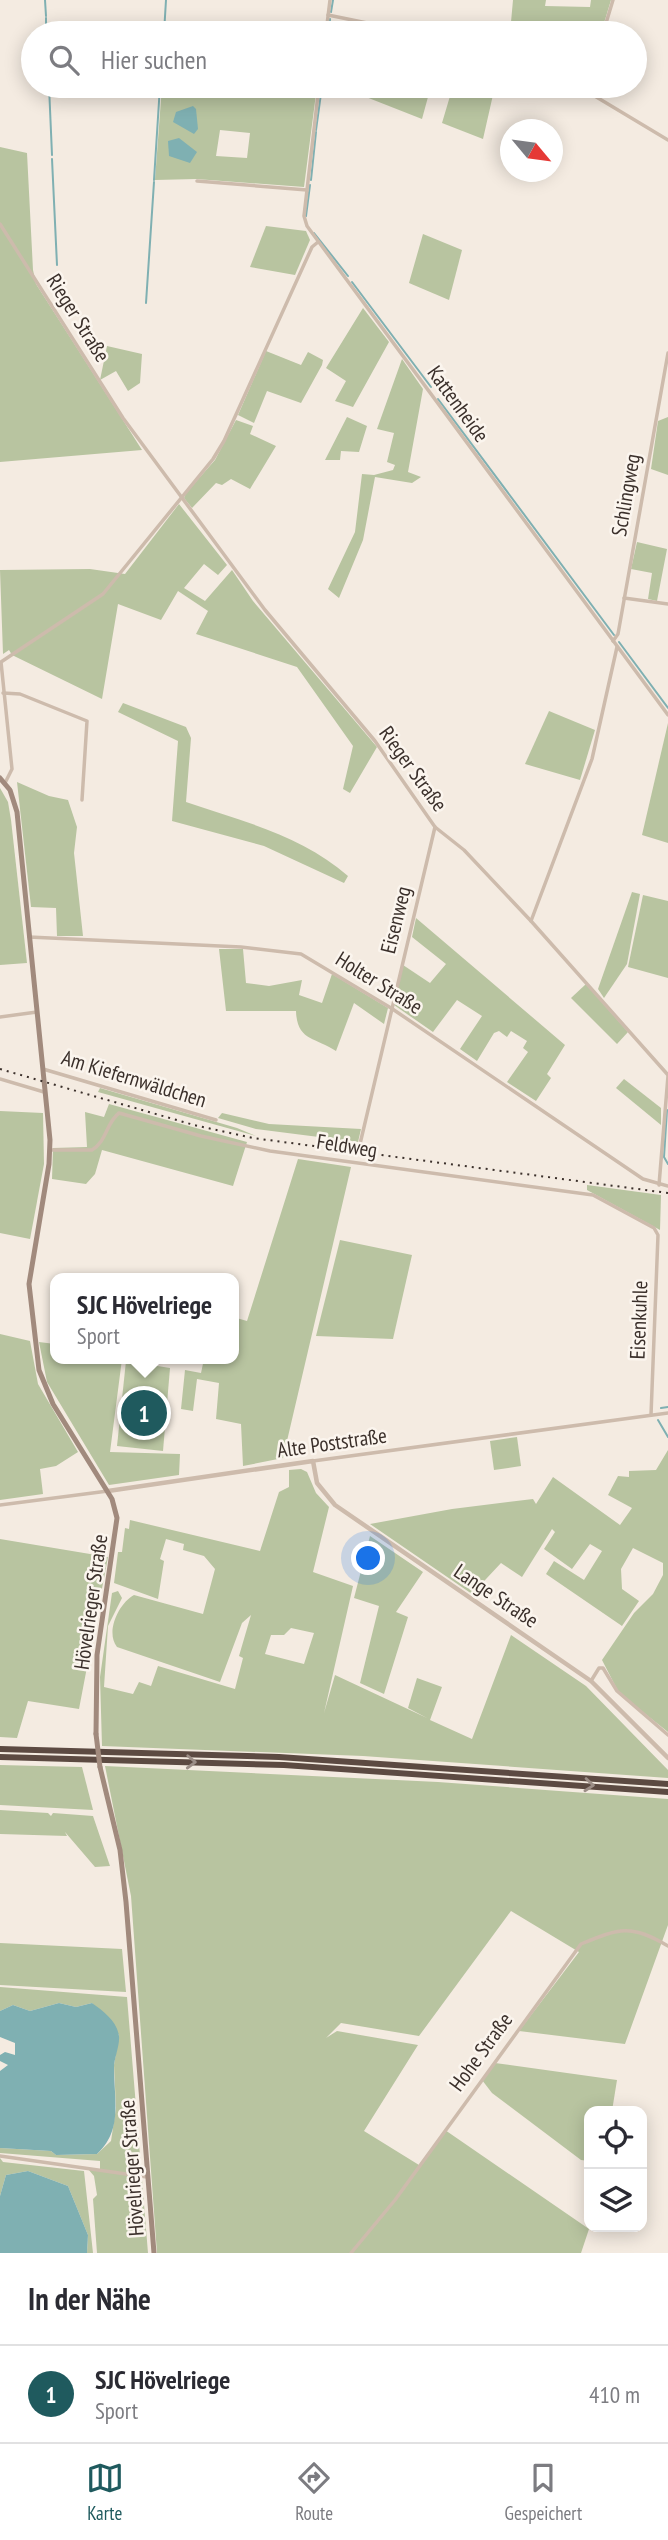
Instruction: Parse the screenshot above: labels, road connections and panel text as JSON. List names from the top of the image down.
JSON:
{
  "streets": {
    "main road": ["Hövelrieger Straße"],
    "street": [
      "Rieger Straße",
      "Kattenheide",
      "Schlingweg",
      "Eisenweg",
      "Holter Straße",
      "Am Kiefernwäldchen",
      "Feldweg",
      "Eisenkuhle",
      "Alte Poststraße",
      "Lange Straße",
      "Hohe Straße"
    ]
  },
  "crossings": [
    ["Rieger Straße", "Eisenweg"],
    ["Kattenheide", "Schlingweg"],
    ["Eisenweg", "Holter Straße"],
    ["Holter Straße", "Hövelrieger Straße"],
    ["Am Kiefernwäldchen", "Hövelrieger Straße"],
    ["Feldweg", "Eisenkuhle"],
    ["Feldweg", "Hövelrieger Straße"],
    ["Eisenkuhle", "Alte Poststraße"],
    ["Alte Poststraße", "Lange Straße"],
    ["Alte Poststraße", "Hövelrieger Straße"]
  ],
  "north": "bottom right",
  "page": {
    "search": "Hier suchen",
    "popup": ["SJC Hövelriege", "Sport"],
    "pins": "1",
    "heading": "In der Nähe",
    "list": [
      {
        "mark": "1",
        "name": "SJC Hövelriege",
        "note": "Sport",
        "value": "410 m"
      }
    ],
    "nav": ["Karte", "Route", "Gespeichert"]
  }
}
